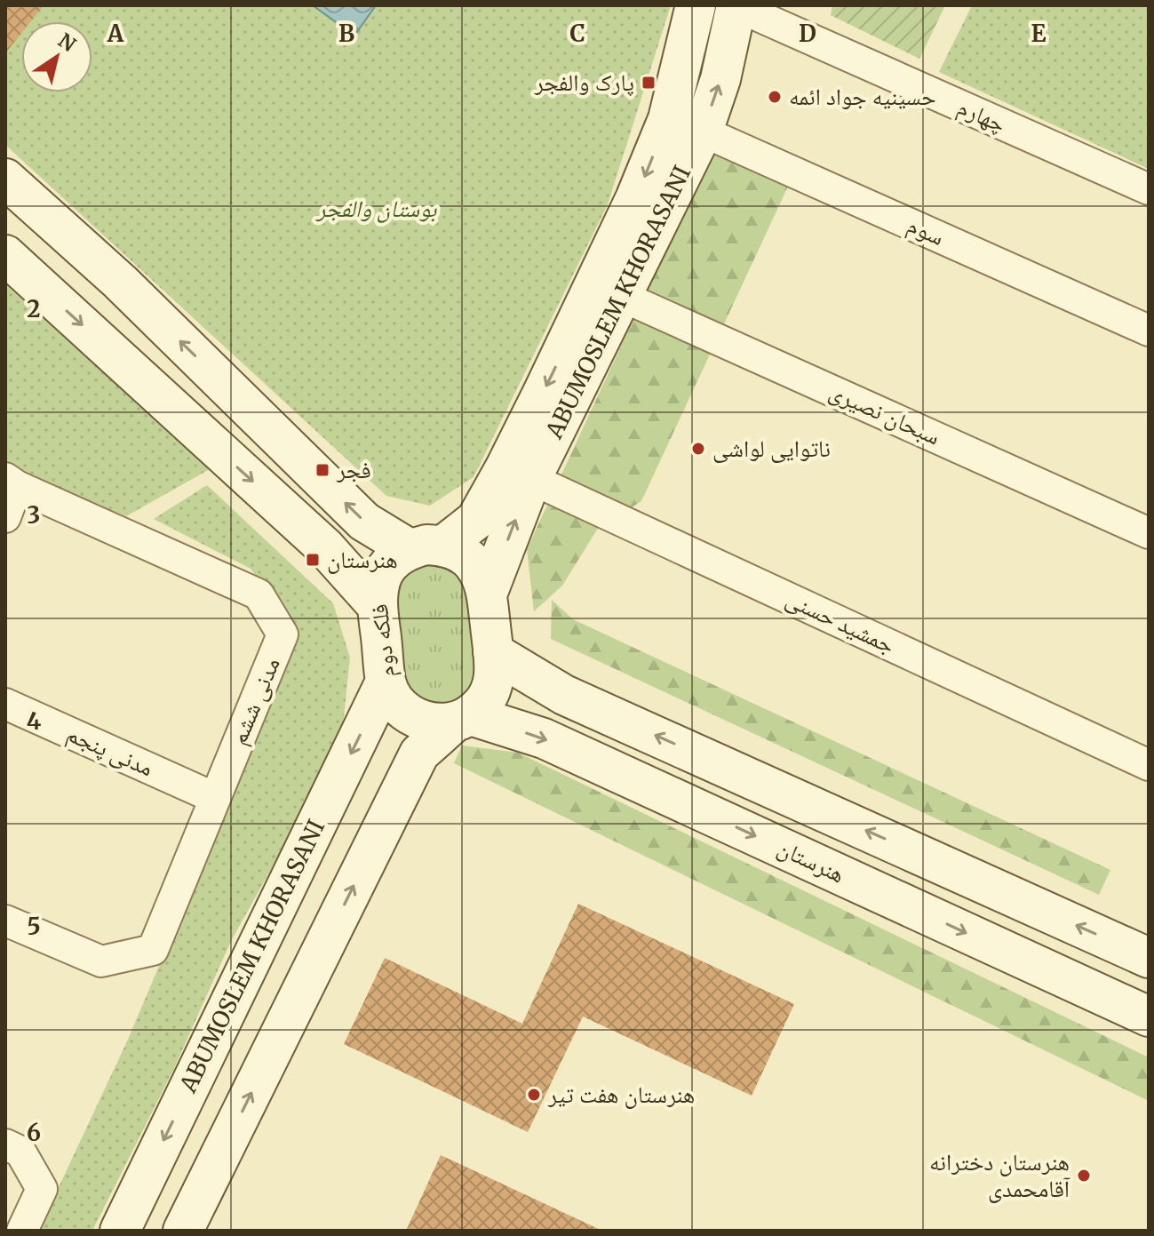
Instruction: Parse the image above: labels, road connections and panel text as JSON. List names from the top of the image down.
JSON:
{
  "streets": {
    "main road": ["ABUMOSLEM KHORASANI", "فلکه دوم", "هنرستان"],
    "street": [
      "چهارم",
      "سوم",
      "سبحان نصیری",
      "جمشید حسنی",
      "مدنی ششم",
      "مدنی پنجم"
    ]
  },
  "crossings": [
    ["چهارم", "ABUMOSLEM KHORASANI"],
    ["سوم", "ABUMOSLEM KHORASANI"],
    ["ABUMOSLEM KHORASANI", "سبحان نصیری"],
    ["ABUMOSLEM KHORASANI", "جمشید حسنی"],
    ["ABUMOSLEM KHORASANI", "فلکه دوم"],
    ["ABUMOSLEM KHORASANI", "هنرستان"],
    ["فلکه دوم", "هنرستان"],
    ["مدنی ششم", "مدنی پنجم"]
  ],
  "parks": ["بوستان والفجر"],
  "places": {
    "transit": ["پارک والفجر", "فجر", "هنرستان"],
    "other": [
      "حسینیه جواد ائمه",
      "ناتوایی لواشی",
      "هنرستان هفت تیر",
      "هنرستان دخترانه آقامحمدی"
    ]
  },
  "north": "top right",
  "grid": {
    "columns": [
      "A",
      "B",
      "C",
      "D",
      "E"
    ],
    "rows": [
      "2",
      "3",
      "4",
      "5",
      "6"
    ]
  }
}
